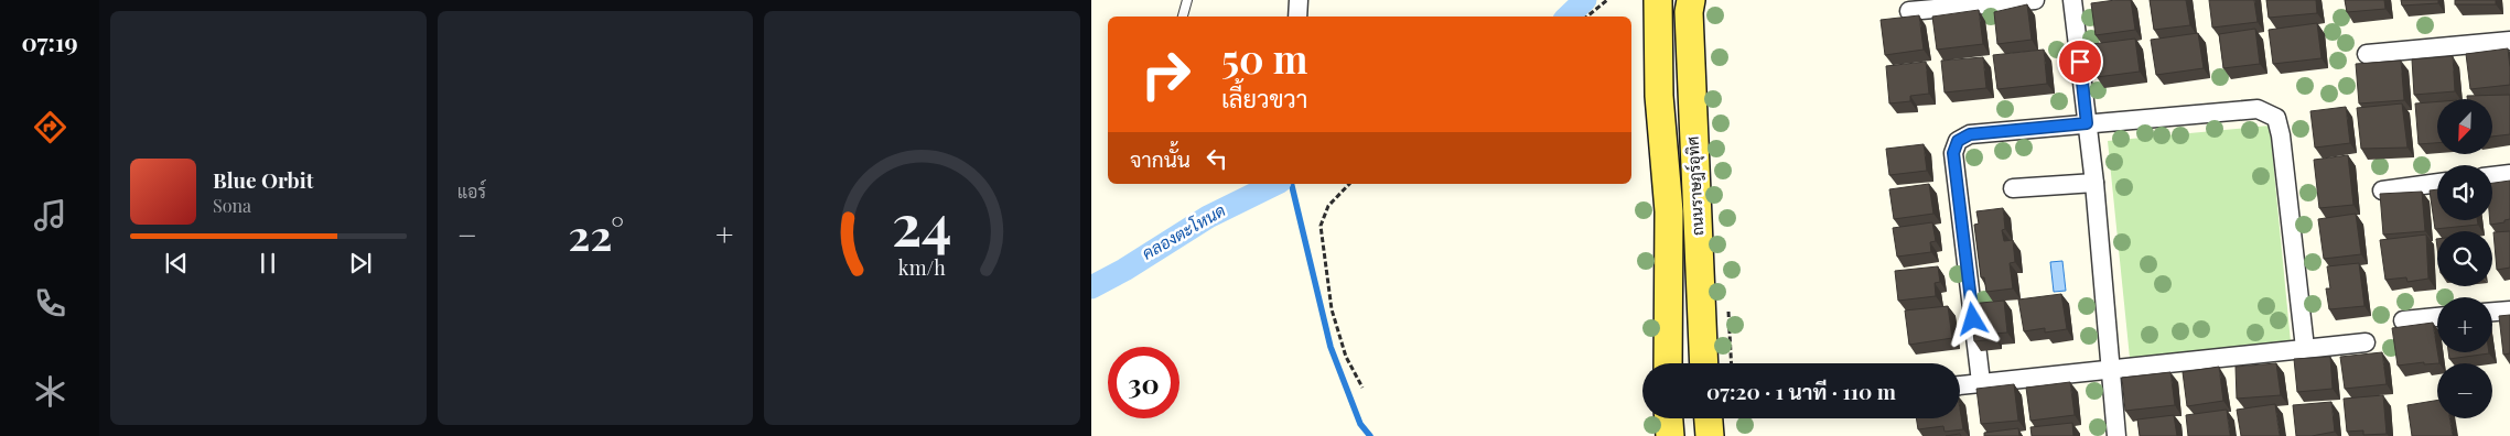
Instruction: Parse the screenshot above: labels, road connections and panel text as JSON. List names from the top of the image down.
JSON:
{
  "streets": {
    "main road": ["ถนนราษฎร์อุทิศ"]
  },
  "water": ["คลองตะโหนด"],
  "north": "bottom left",
  "page": {
    "tabs": "07:19",
    "tile": "แอร์",
    "turn": ["50 m", "เลี้ยวขวา"],
    "map_buttons": ["+", "−"],
    "then": "จากนั้น",
    "song": ["Blue Orbit", "Sona"],
    "heat": ["−", "22°", "+"],
    "limit": "30",
    "trip": "07:20 · 1 นาที · 110 m",
    "gauge": ["24", "km/h"]
  }
}
